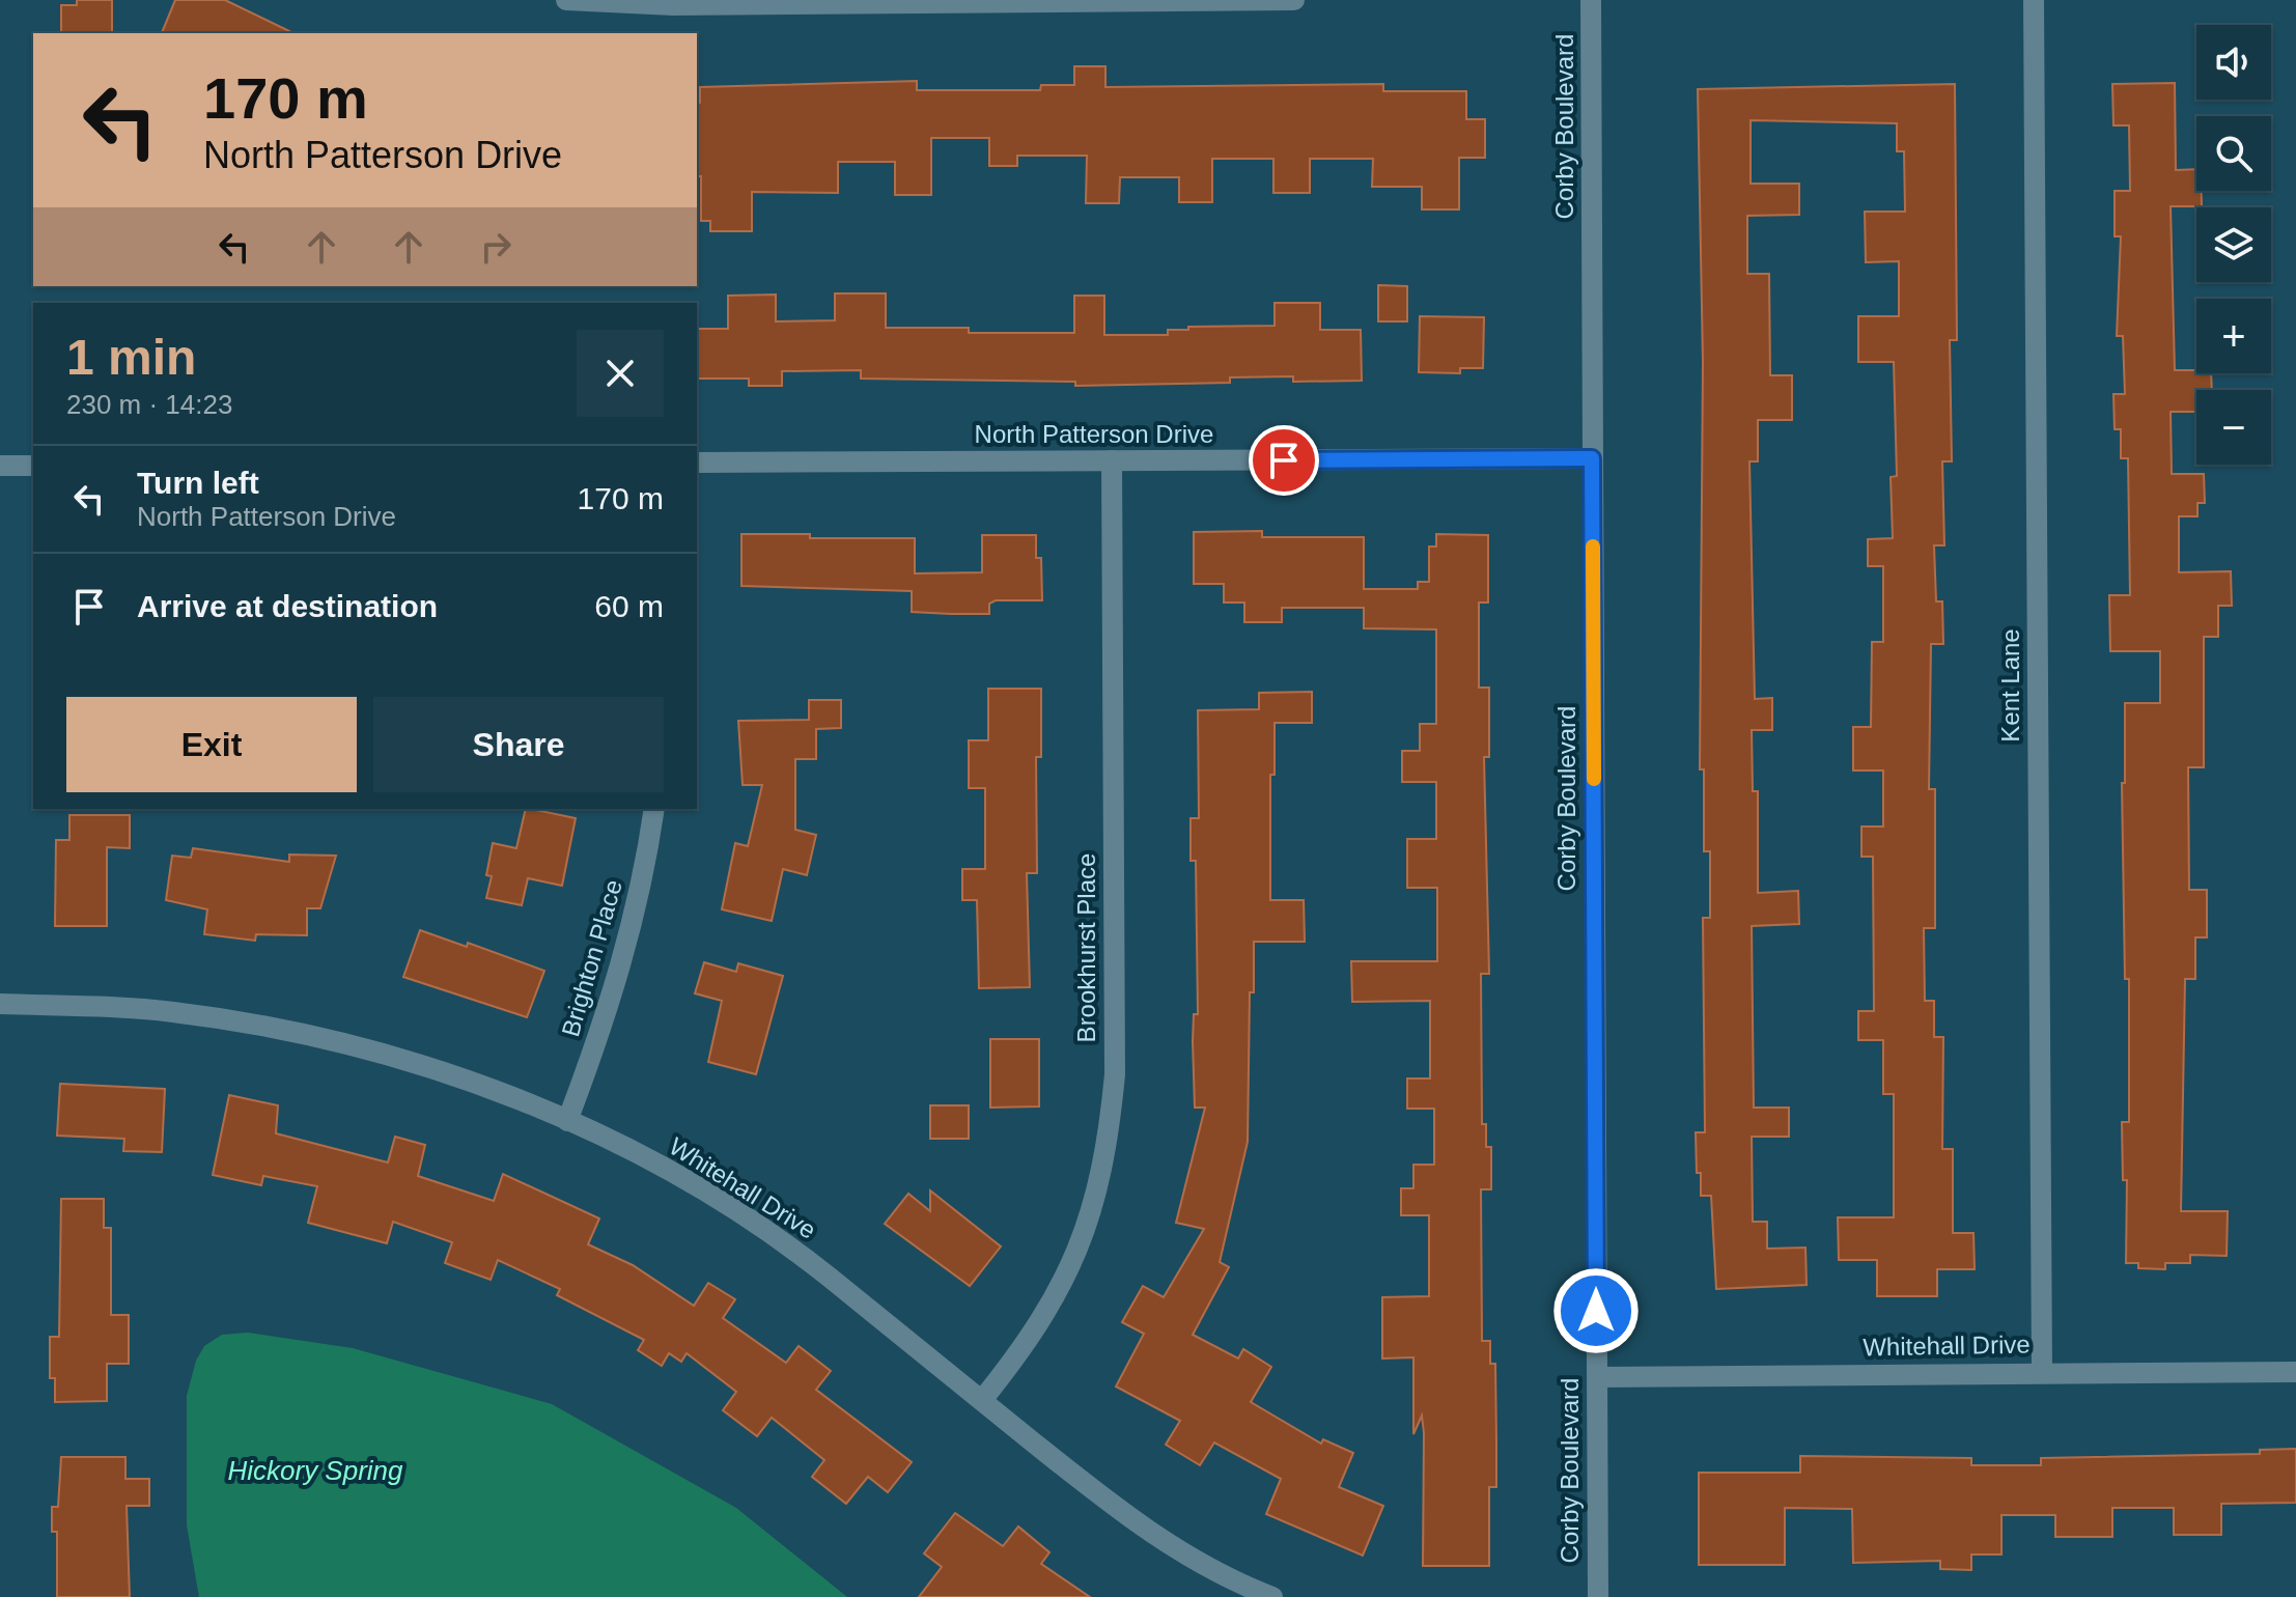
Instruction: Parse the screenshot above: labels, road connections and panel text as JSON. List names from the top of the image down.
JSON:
{
  "streets": {
    "street": [
      "Corby Boulevard",
      "North Patterson Drive",
      "Kent Lane",
      "Brookhurst Place",
      "Brighton Place",
      "Whitehall Drive"
    ]
  },
  "crossings": [
    ["Corby Boulevard", "North Patterson Drive"],
    ["Corby Boulevard", "Whitehall Drive"],
    ["North Patterson Drive", "Brookhurst Place"],
    ["Kent Lane", "Whitehall Drive"],
    ["Brookhurst Place", "Whitehall Drive"],
    ["Brighton Place", "Whitehall Drive"]
  ],
  "water": ["Hickory Spring"],
  "page": {
    "map_buttons": ["+", "−"],
    "turn": ["170 m", "North Patterson Drive"],
    "heading": ["1 min", "230 m · 14:23"],
    "list": [
      {
        "name": "Turn left",
        "note": "North Patterson Drive",
        "value": "170 m"
      },
      {
        "name": "Arrive at destination",
        "value": "60 m"
      }
    ],
    "buttons": ["Exit", "Share"]
  }
}
